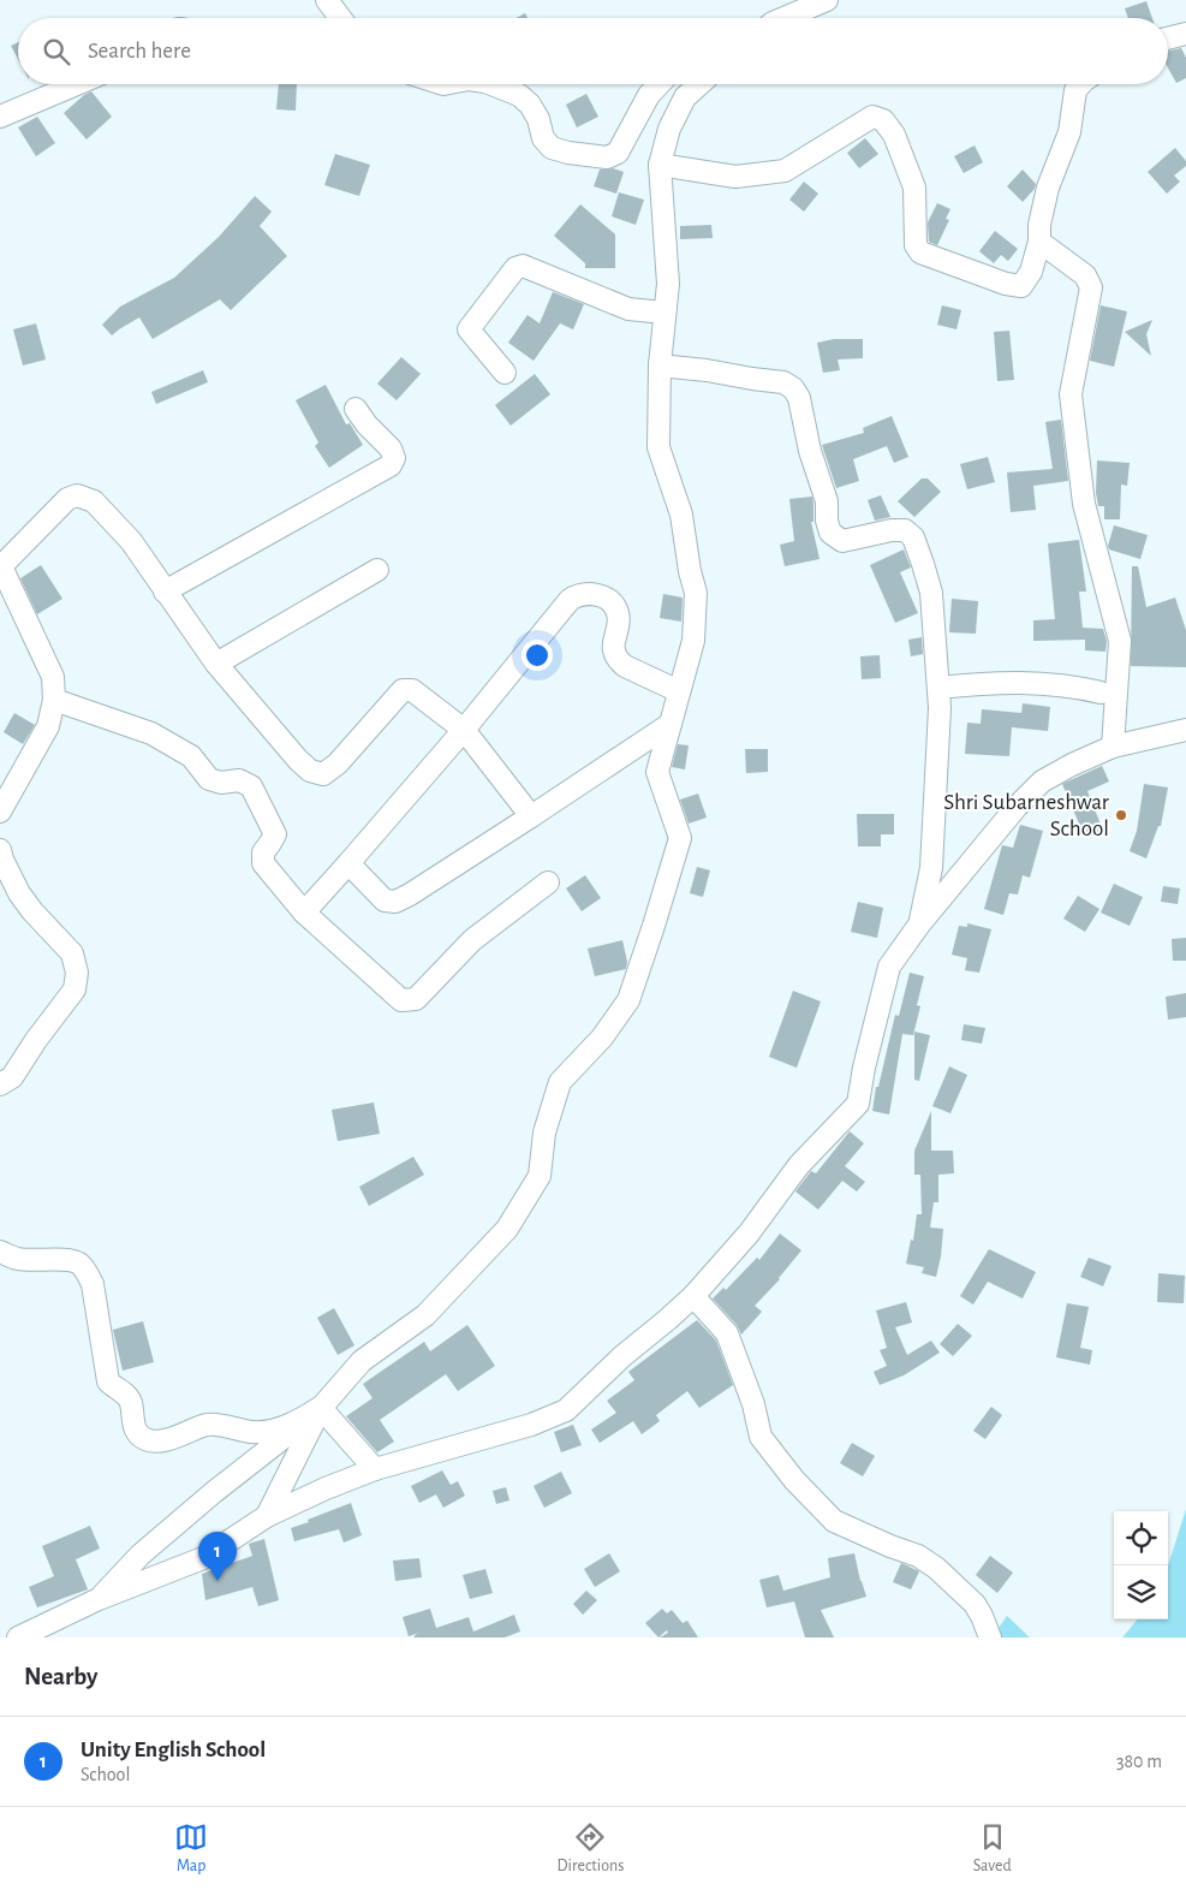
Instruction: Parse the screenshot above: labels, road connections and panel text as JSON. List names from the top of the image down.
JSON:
{
  "places": ["Shri Subarneshwar School"],
  "page": {
    "search": "Search here",
    "pins": "1",
    "heading": "Nearby",
    "list": [
      {
        "mark": "1",
        "name": "Unity English School",
        "note": "School",
        "value": "380 m"
      }
    ],
    "nav": ["Map", "Directions", "Saved"]
  }
}
